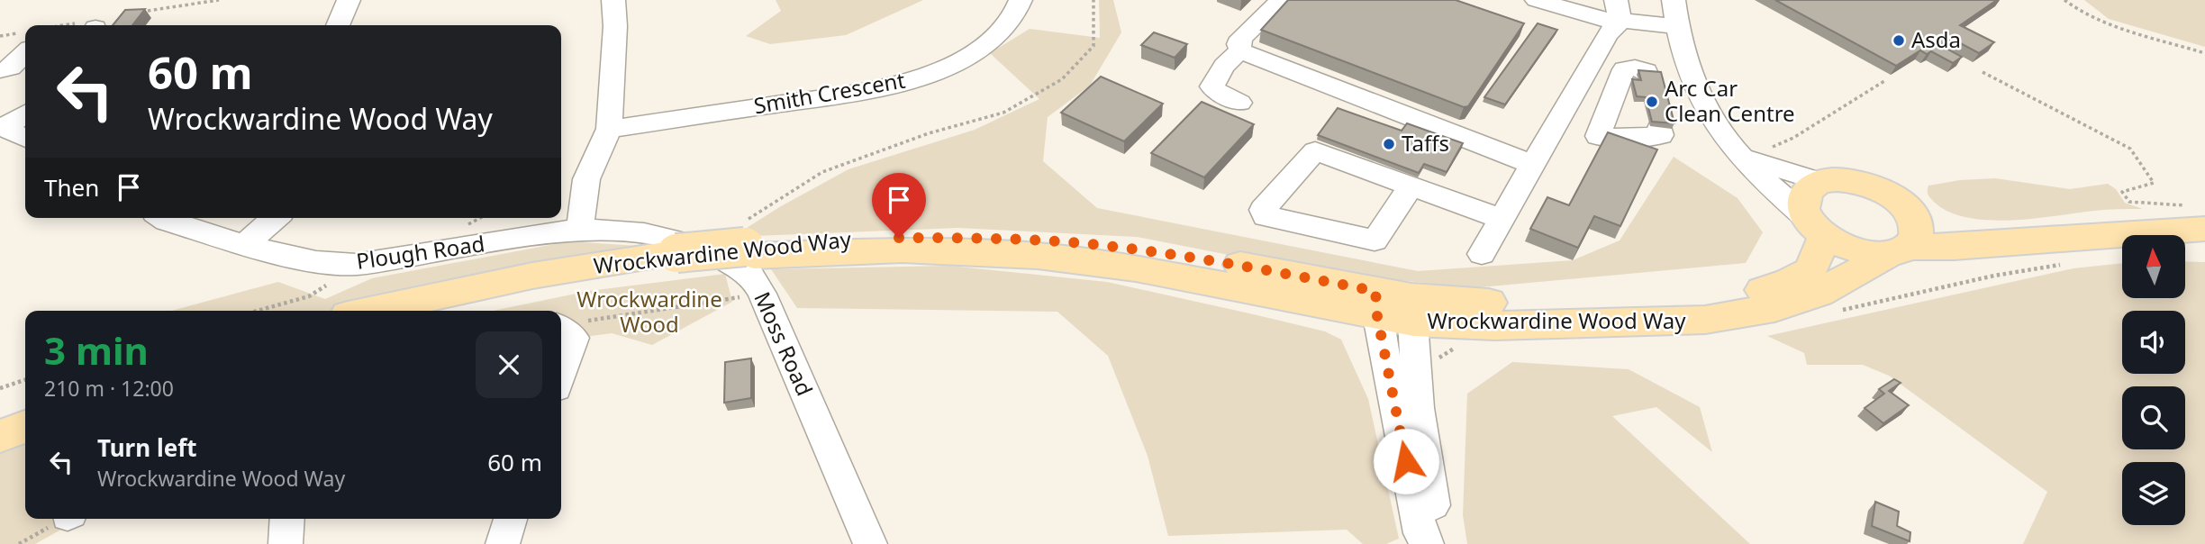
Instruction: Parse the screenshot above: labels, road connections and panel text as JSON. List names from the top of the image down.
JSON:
{
  "streets": {
    "main road": ["Wrockwardine Wood Way"],
    "street": ["Smith Crescent", "Plough Road", "Moss Road"]
  },
  "crossings": [
    ["Plough Road", "Moss Road"],
    ["Wrockwardine Wood Way", "Moss Road"]
  ],
  "parks": ["Wrockwardine Wood"],
  "places": ["Asda", "Arc Car Clean Centre", "Taffs"],
  "north": "top",
  "page": {
    "turn": ["60 m", "Wrockwardine Wood Way"],
    "then": "Then",
    "heading": ["3 min", "210 m · 12:00"],
    "list": [
      {
        "name": "Turn left",
        "note": "Wrockwardine Wood Way",
        "value": "60 m"
      }
    ]
  }
}
